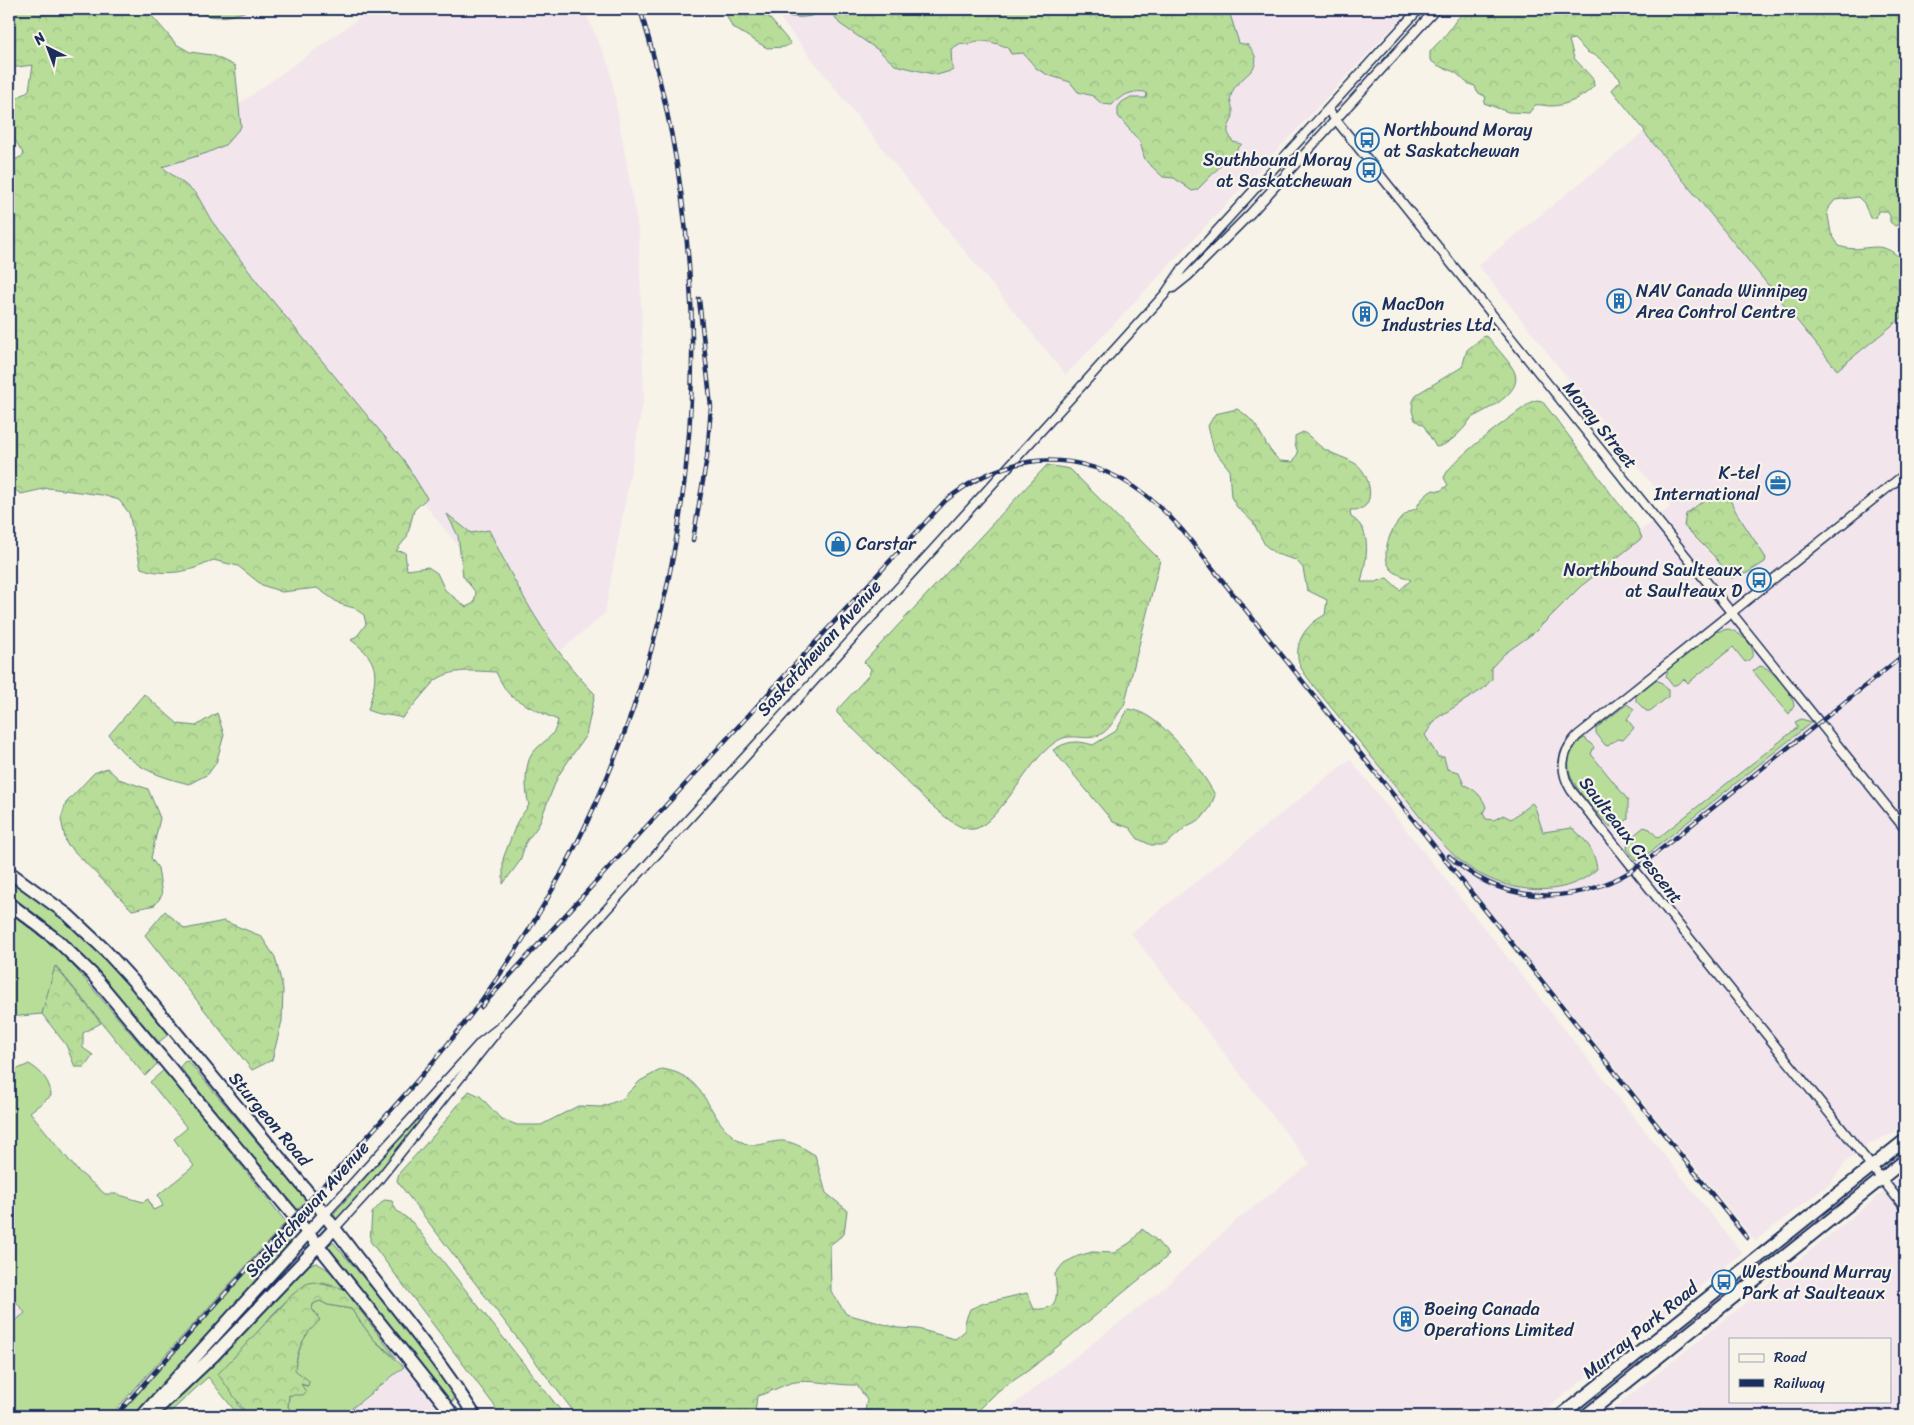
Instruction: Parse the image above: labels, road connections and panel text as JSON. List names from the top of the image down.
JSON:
{
  "streets": {
    "main road": ["Saskatchewan Avenue", "Sturgeon Road", "Murray Park Road"],
    "street": ["Moray Street", "Saulteaux Crescent"]
  },
  "crossings": [
    ["Moray Street", "Saskatchewan Avenue"],
    ["Moray Street", "Saulteaux Crescent"],
    ["Saskatchewan Avenue", "Sturgeon Road"],
    ["Saulteaux Crescent", "Murray Park Road"]
  ],
  "places": {
    "bus stop": [
      "Northbound Moray at Saskatchewan",
      "Southbound Moray at Saskatchewan",
      "Northbound Saulteaux at Saulteaux D",
      "Westbound Murray Park at Saulteaux"
    ],
    "building": ["NAV Canada Winnipeg Area Control Centre", "MacDon Industries Ltd.", "Boeing Canada Operations Limited"],
    "office": ["K-tel International"],
    "shop": ["Carstar"]
  },
  "legend": ["Road", "Railway"],
  "north": "top left"
}
